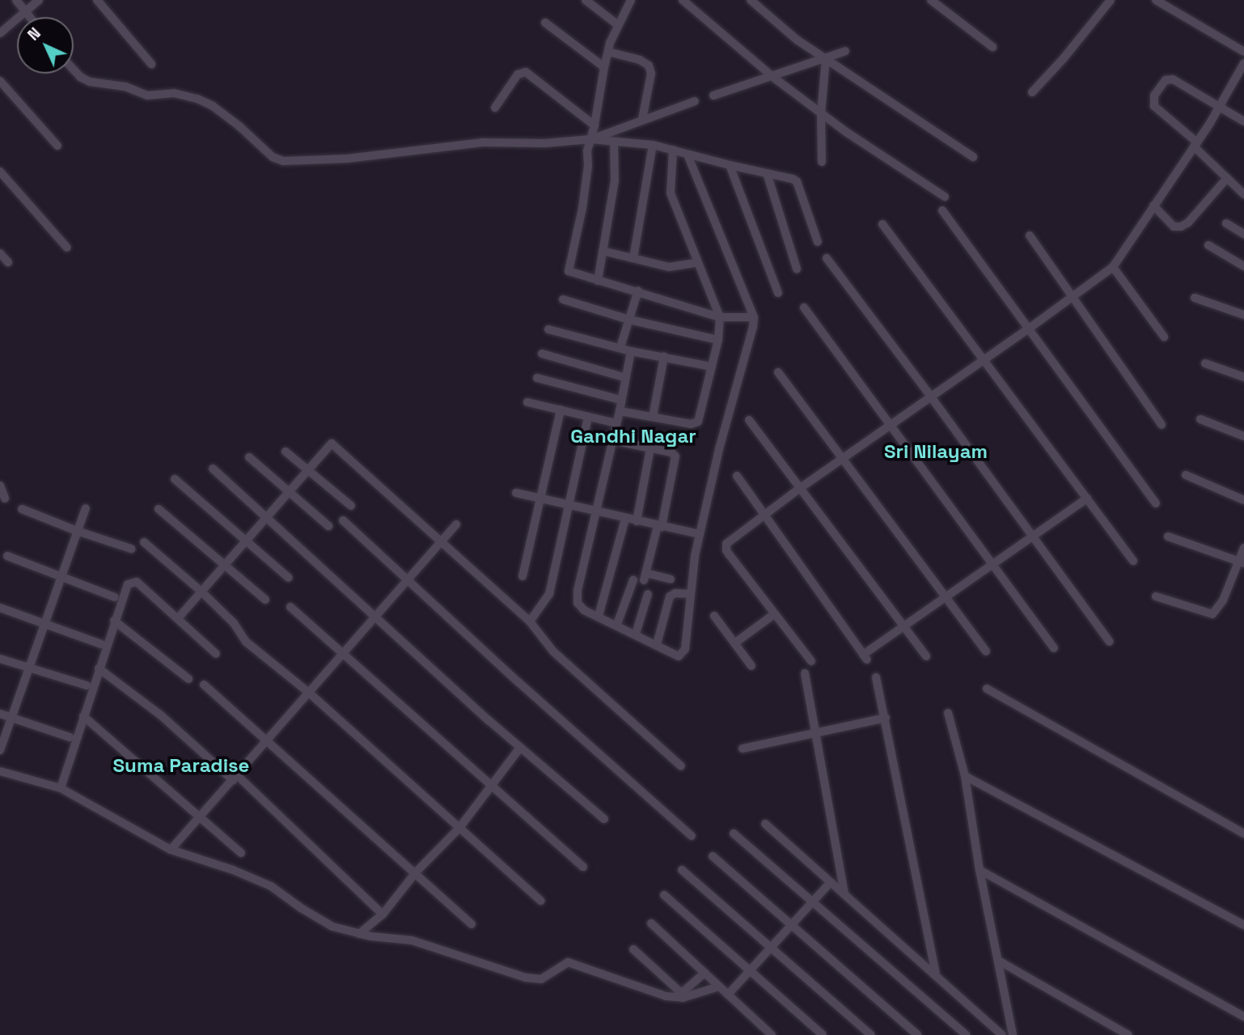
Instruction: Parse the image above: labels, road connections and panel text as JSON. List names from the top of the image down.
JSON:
{
  "districts": ["Gandhi Nagar", "Sri Nilayam", "Suma Paradise"],
  "north": "top left"
}
